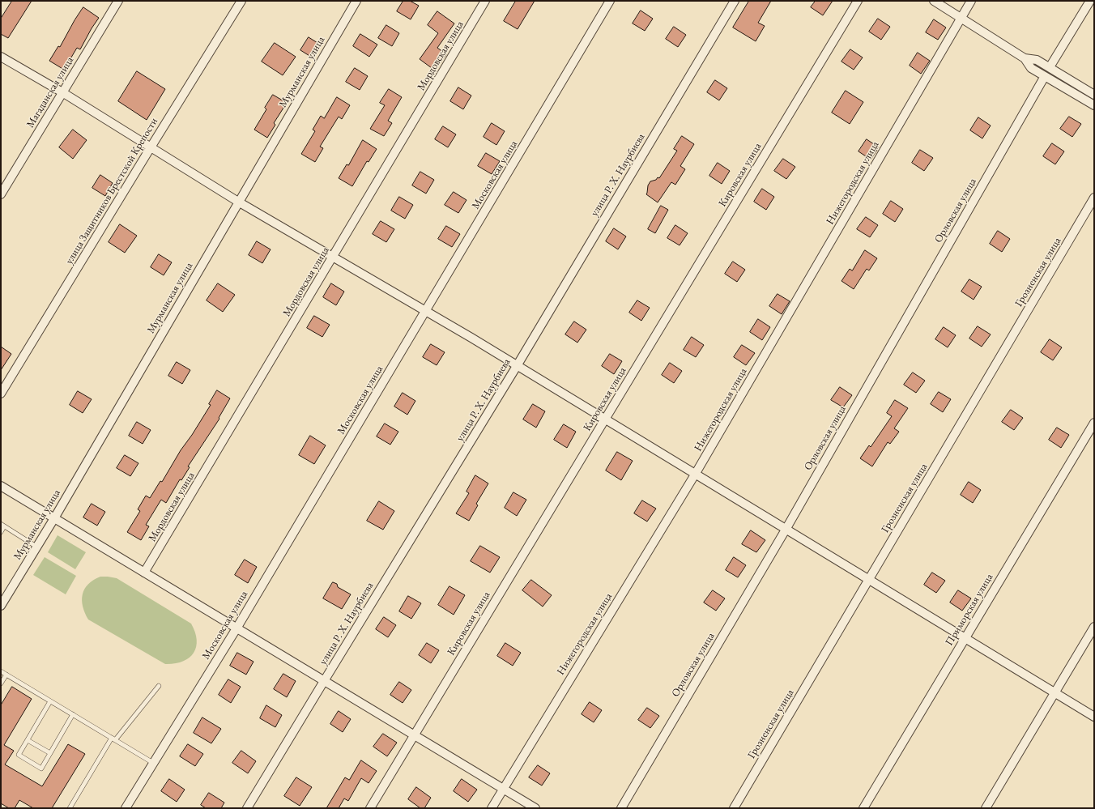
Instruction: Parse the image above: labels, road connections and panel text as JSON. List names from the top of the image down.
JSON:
{
  "streets": {
    "street": [
      "Мордовская улица",
      "Мурманская улица",
      "Магаданская улица",
      "Московская улица",
      "улица Р. Х. Наурбиева",
      "Кировская улица",
      "Нижегородская улица",
      "улица Защитников Брестской Крепости",
      "Орловская улица",
      "Грозненская улица",
      "Приморская улица"
    ]
  }
}
